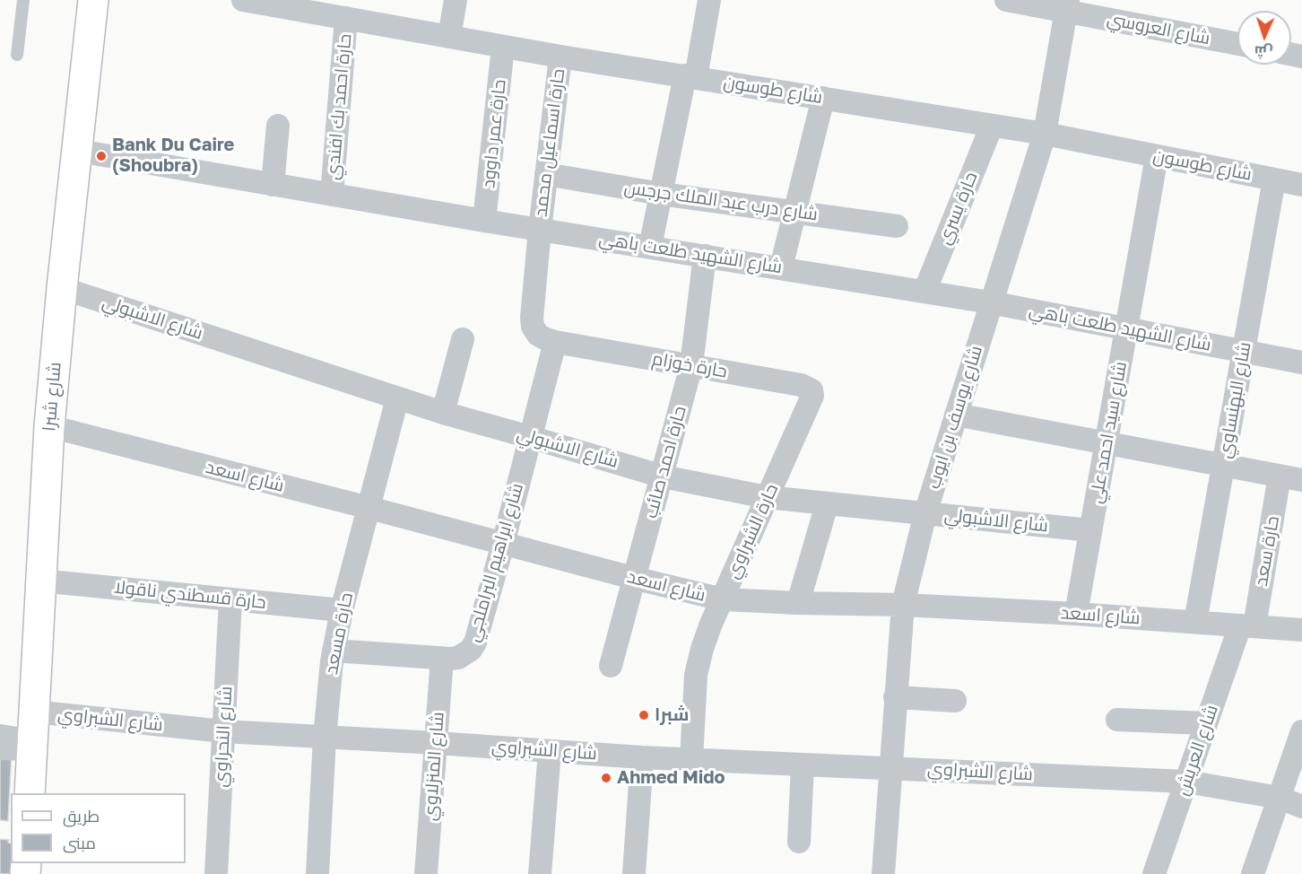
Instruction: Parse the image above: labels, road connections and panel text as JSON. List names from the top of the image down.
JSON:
{
  "streets": {
    "main road": ["شارع شبرا"],
    "street": [
      "شارع العروسي",
      "شارع طوسون",
      "حارة احمد بك افندي",
      "حارة عمر داوود",
      "حارة اسماعيل محمد",
      "شارع درب عبد الملك جرجس",
      "حارة يسري",
      "شارع الشهيد طلعت باهي",
      "شارع الاشبولي",
      "حارة خوزام",
      "شارع البهنساوي",
      "شارع يوسف بن ايوب",
      "شارع سيد احمد علي",
      "حارة احمد صائب",
      "شارع اسعد",
      "حارة الشبراوي",
      "حارة سعد",
      "شارع ابراهيم البراملجي",
      "حارة قسطندي ناقولا",
      "حارة مسعد",
      "شارع الشبراوي",
      "شارع النحراوي",
      "شارع العريش",
      "شارع المنزلاوي"
    ]
  },
  "crossings": [
    ["شارع العروسي", "شارع يوسف بن ايوب"],
    ["شارع طوسون", "حارة احمد بك افندي"],
    ["شارع طوسون", "حارة عمر داوود"],
    ["شارع طوسون", "حارة اسماعيل محمد"],
    ["شارع طوسون", "حارة يسري"],
    ["شارع طوسون", "شارع البهنساوي"],
    ["شارع طوسون", "شارع يوسف بن ايوب"],
    ["شارع طوسون", "شارع سيد احمد علي"],
    ["حارة احمد بك افندي", "شارع الشهيد طلعت باهي"],
    ["حارة عمر داوود", "شارع الشهيد طلعت باهي"],
    ["حارة اسماعيل محمد", "شارع درب عبد الملك جرجس"],
    ["حارة اسماعيل محمد", "شارع الشهيد طلعت باهي"],
    ["حارة اسماعيل محمد", "حارة خوزام"],
    ["حارة اسماعيل محمد", "شارع ابراهيم البراملجي"],
    ["حارة يسري", "شارع الشهيد طلعت باهي"],
    ["شارع الشهيد طلعت باهي", "شارع شبرا"],
    ["شارع الشهيد طلعت باهي", "شارع البهنساوي"],
    ["شارع الشهيد طلعت باهي", "شارع يوسف بن ايوب"],
    ["شارع الشهيد طلعت باهي", "شارع سيد احمد علي"],
    ["شارع الشهيد طلعت باهي", "حارة احمد صائب"],
    ["شارع الاشبولي", "شارع شبرا"],
    ["شارع الاشبولي", "شارع يوسف بن ايوب"],
    ["شارع الاشبولي", "شارع سيد احمد علي"],
    ["شارع الاشبولي", "حارة احمد صائب"],
    ["شارع الاشبولي", "حارة الشبراوي"],
    ["شارع الاشبولي", "شارع ابراهيم البراملجي"],
    ["شارع الاشبولي", "حارة مسعد"],
    ["حارة خوزام", "حارة احمد صائب"],
    ["حارة خوزام", "حارة الشبراوي"],
    ["حارة خوزام", "شارع ابراهيم البراملجي"],
    ["شارع شبرا", "شارع اسعد"],
    ["شارع شبرا", "حارة قسطندي ناقولا"],
    ["شارع شبرا", "شارع الشبراوي"],
    ["شارع البهنساوي", "شارع اسعد"],
    ["شارع يوسف بن ايوب", "شارع اسعد"],
    ["شارع يوسف بن ايوب", "شارع الشبراوي"],
    ["شارع سيد احمد علي", "شارع اسعد"],
    ["حارة احمد صائب", "شارع اسعد"],
    ["شارع اسعد", "حارة الشبراوي"],
    ["شارع اسعد", "حارة سعد"],
    ["شارع اسعد", "شارع ابراهيم البراملجي"],
    ["شارع اسعد", "حارة مسعد"],
    ["شارع اسعد", "شارع العريش"],
    ["حارة الشبراوي", "شارع الشبراوي"],
    ["حارة سعد", "شارع العريش"],
    ["شارع ابراهيم البراملجي", "حارة مسعد"],
    ["شارع ابراهيم البراملجي", "شارع المنزلاوي"],
    ["حارة قسطندي ناقولا", "حارة مسعد"],
    ["حارة قسطندي ناقولا", "شارع النحراوي"],
    ["حارة مسعد", "شارع الشبراوي"],
    ["شارع الشبراوي", "شارع النحراوي"],
    ["شارع الشبراوي", "شارع العريش"],
    ["شارع الشبراوي", "شارع المنزلاوي"]
  ],
  "places": ["Bank Du Caire (Shoubra)", "شبرا", "Ahmed Mido"],
  "legend": ["طريق", "مبنى"],
  "north": "bottom"
}
